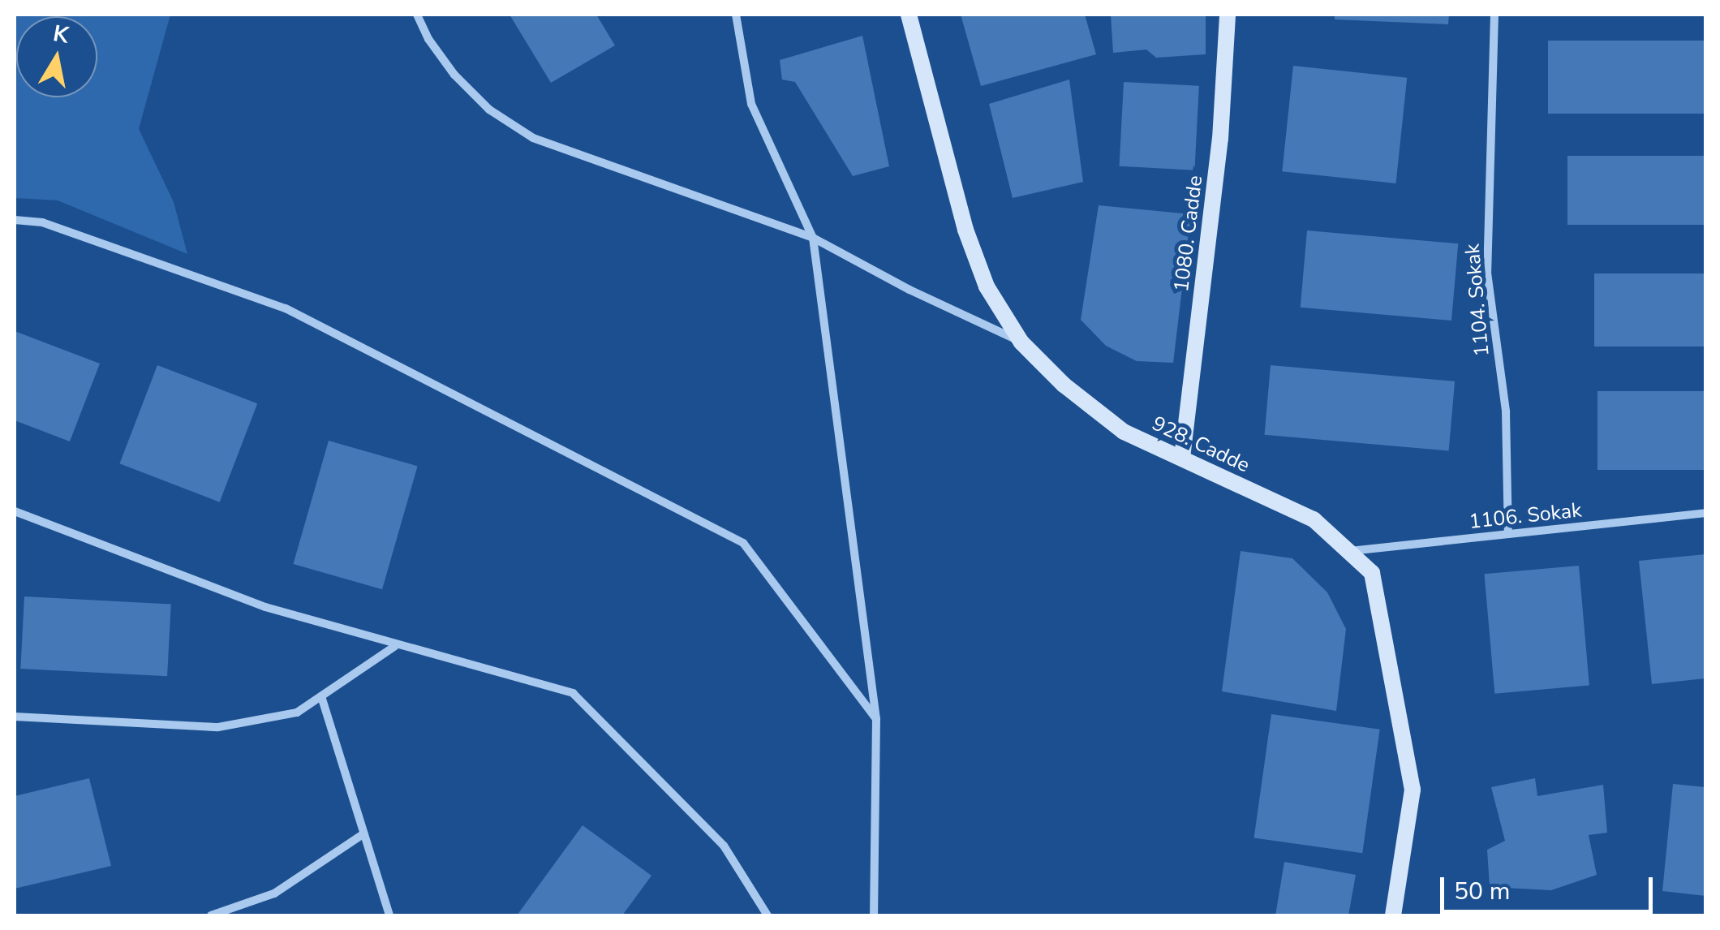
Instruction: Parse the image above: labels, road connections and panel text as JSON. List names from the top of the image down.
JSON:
{
  "streets": {
    "street": [
      "1080. Cadde",
      "1104. Sokak",
      "928. Cadde",
      "1106. Sokak"
    ]
  },
  "crossings": [
    ["1080. Cadde", "928. Cadde"],
    ["1104. Sokak", "1106. Sokak"],
    ["928. Cadde", "1106. Sokak"]
  ],
  "scale_bar": "50 m",
  "north": "top"
}
